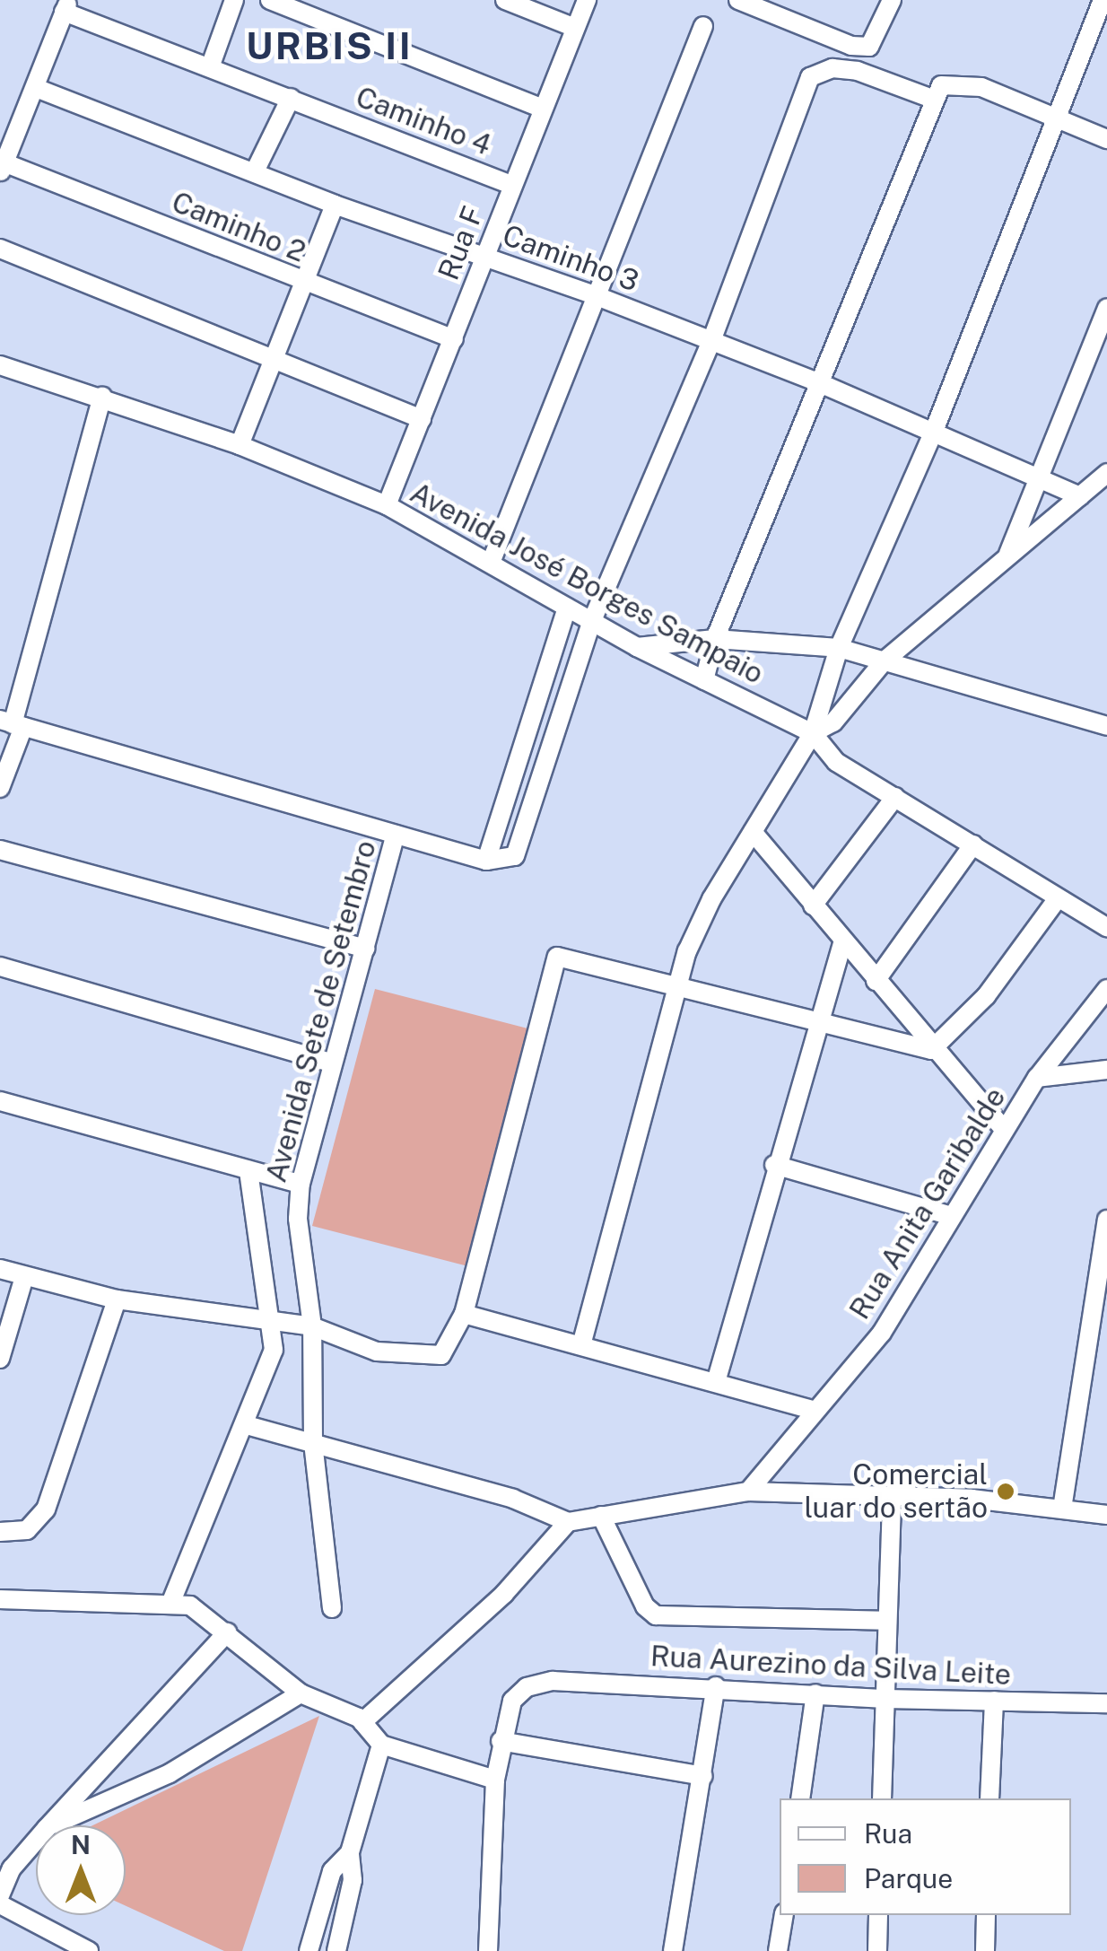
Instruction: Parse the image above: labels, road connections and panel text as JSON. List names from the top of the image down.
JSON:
{
  "streets": {
    "street": [
      "Caminho 4",
      "Caminho 2",
      "Rua F",
      "Caminho 3",
      "Avenida José Borges Sampaio",
      "Avenida Sete de Setembro",
      "Rua Anita Garibalde",
      "Rua Aurezino da Silva Leite"
    ]
  },
  "crossings": [
    ["Caminho 4", "Rua F"],
    ["Caminho 2", "Rua F"],
    ["Rua F", "Caminho 3"],
    ["Rua F", "Avenida José Borges Sampaio"],
    ["Avenida José Borges Sampaio", "Avenida Sete de Setembro"]
  ],
  "districts": ["URBIS II"],
  "places": ["Comercial luar do sertão"],
  "legend": ["Rua", "Parque"],
  "north": "top"
}
